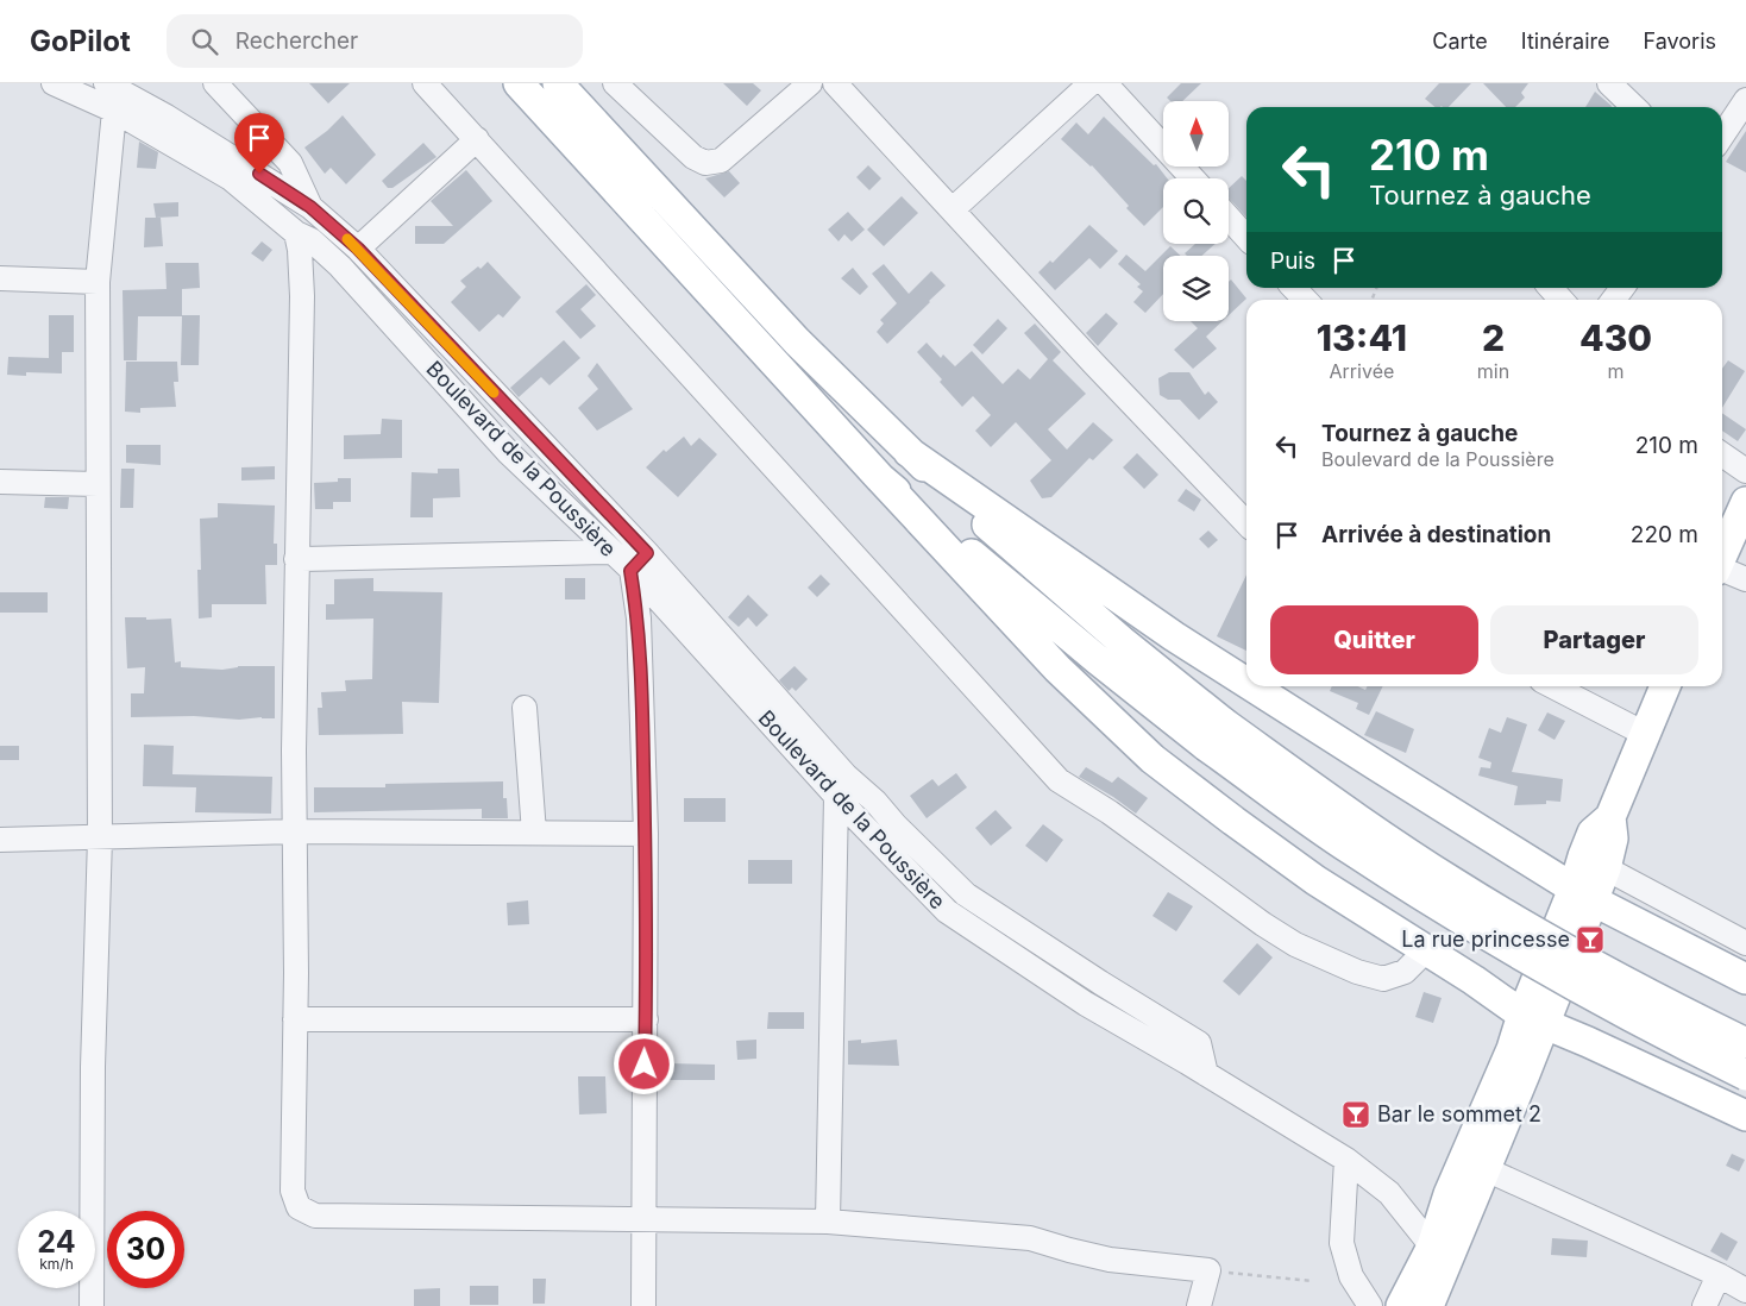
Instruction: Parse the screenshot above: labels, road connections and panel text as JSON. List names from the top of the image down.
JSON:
{
  "streets": {
    "street": ["Boulevard de la Poussière"]
  },
  "places": {
    "bar": ["La rue princesse", "Bar le sommet 2"]
  },
  "north": "top",
  "page": {
    "header": "GoPilot",
    "search": "Rechercher",
    "nav": ["Carte", "Itinéraire", "Favoris"],
    "turn": ["210 m", "Tournez à gauche"],
    "then": "Puis",
    "eta": [
      "13:41",
      "Arrivée",
      "2",
      "min",
      "430",
      "m"
    ],
    "list": [
      {
        "name": "Tournez à gauche",
        "note": "Boulevard de la Poussière",
        "value": "210 m"
      },
      {
        "name": "Arrivée à destination",
        "value": "220 m"
      }
    ],
    "buttons": ["Quitter", "Partager"],
    "speed": "24 km/h",
    "limit": "30"
  }
}
